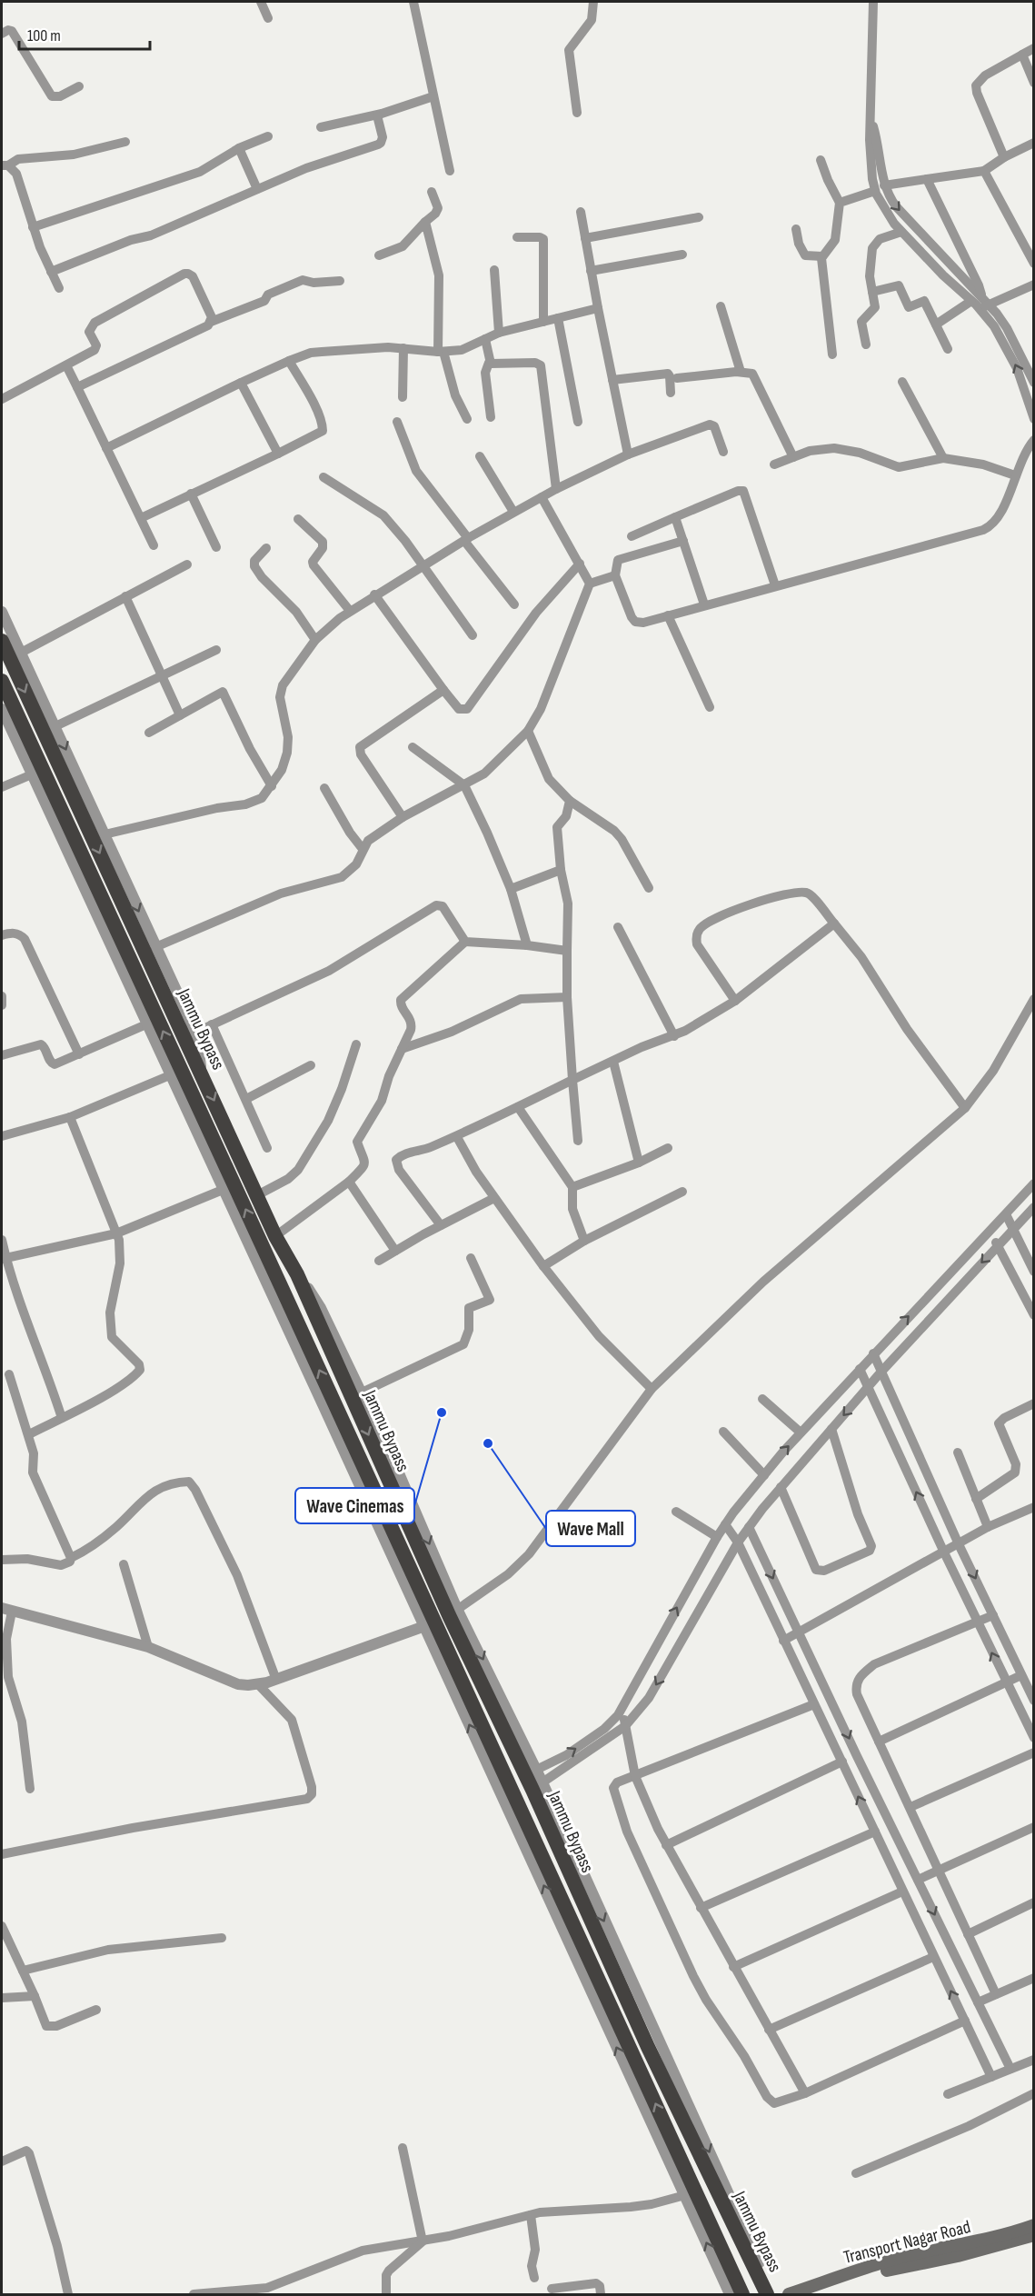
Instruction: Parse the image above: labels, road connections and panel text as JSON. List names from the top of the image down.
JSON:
{
  "streets": {
    "highway": ["Jammu Bypass"],
    "main road": ["Transport Nagar Road"]
  },
  "places": ["Wave Cinemas", "Wave Mall"],
  "scale_bar": "100 m"
}
